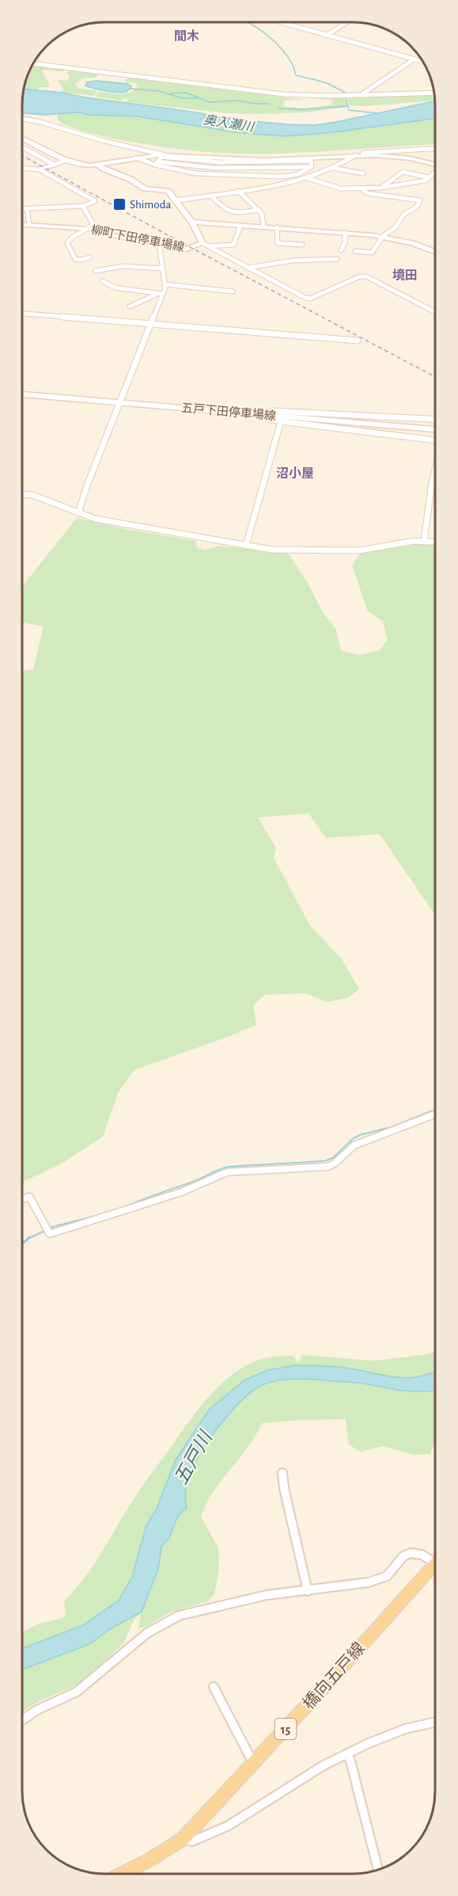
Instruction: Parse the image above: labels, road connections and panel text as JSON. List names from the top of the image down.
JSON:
{
  "streets": {
    "main road": [
      "柳町下田停車場線",
      "五戸下田停車場線",
      "橋向五戸線",
      "15"
    ]
  },
  "districts": ["間木", "境田", "沼小屋"],
  "water": ["奥入瀬川", "五戸川"],
  "places": {
    "transit": ["Shimoda"]
  }
}
